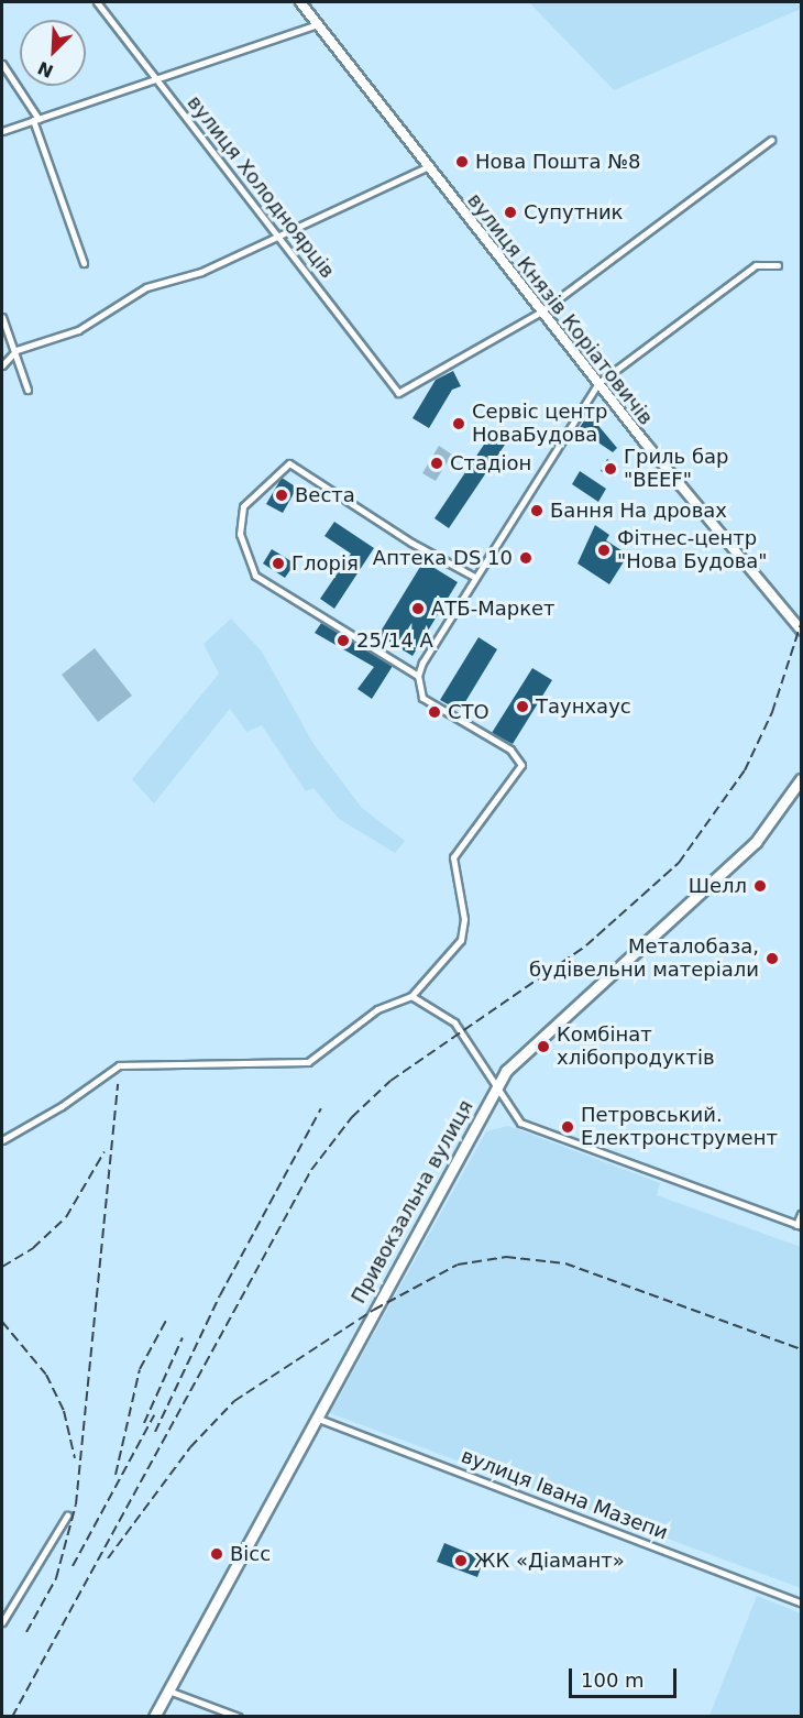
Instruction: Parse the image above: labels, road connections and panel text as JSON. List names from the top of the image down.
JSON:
{
  "streets": {
    "main road": ["вулиця Князів Коріатовичів", "Привокзальна вулиця"],
    "street": ["вулиця Холодноярців", "вулиця Івана Мазепи"]
  },
  "crossings": [
    ["вулиця Холодноярців", "вулиця Князів Коріатовичів"],
    ["Привокзальна вулиця", "вулиця Івана Мазепи"]
  ],
  "places": [
    "Нова Пошта №8",
    "Супутник",
    "Сервіс центр НоваБудова",
    "Стадіон",
    "Гриль бар \"BEEF\"",
    "Веста",
    "Бання На дровах",
    "Фітнес-центр \"Нова Будова\"",
    "Аптека DS 10",
    "Глорія",
    "АТБ-Маркет",
    "25/14 А",
    "Таунхаус",
    "СТО",
    "Шелл",
    "Металобаза, будівельни матеріали",
    "Комбінат хлібопродуктів",
    "Петровський. Електронструмент",
    "Вісс",
    "ЖК «Діамант»"
  ],
  "scale_bar": "100 m",
  "north": "bottom left"
}
